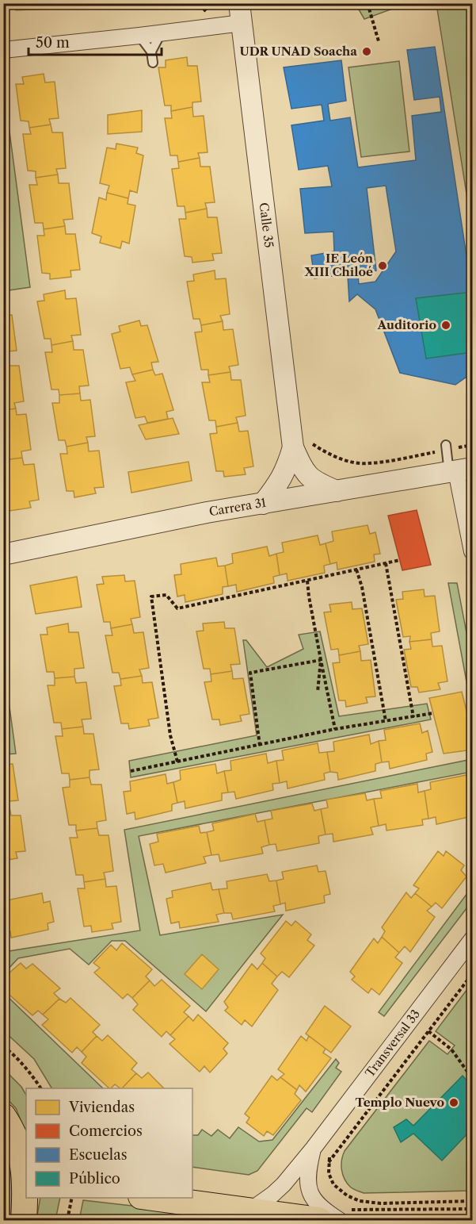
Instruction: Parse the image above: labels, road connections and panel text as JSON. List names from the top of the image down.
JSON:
{
  "streets": {
    "street": ["Calle 35", "Carrera 31", "Transversal 33"]
  },
  "crossings": [
    ["Calle 35", "Carrera 31"]
  ],
  "places": [
    "UDR UNAD Soacha",
    "IE León XIII Chiloé",
    "Auditorio",
    "Templo Nuevo"
  ],
  "legend": [
    "Viviendas",
    "Comercios",
    "Escuelas",
    "Público"
  ],
  "scale_bar": "50 m"
}
